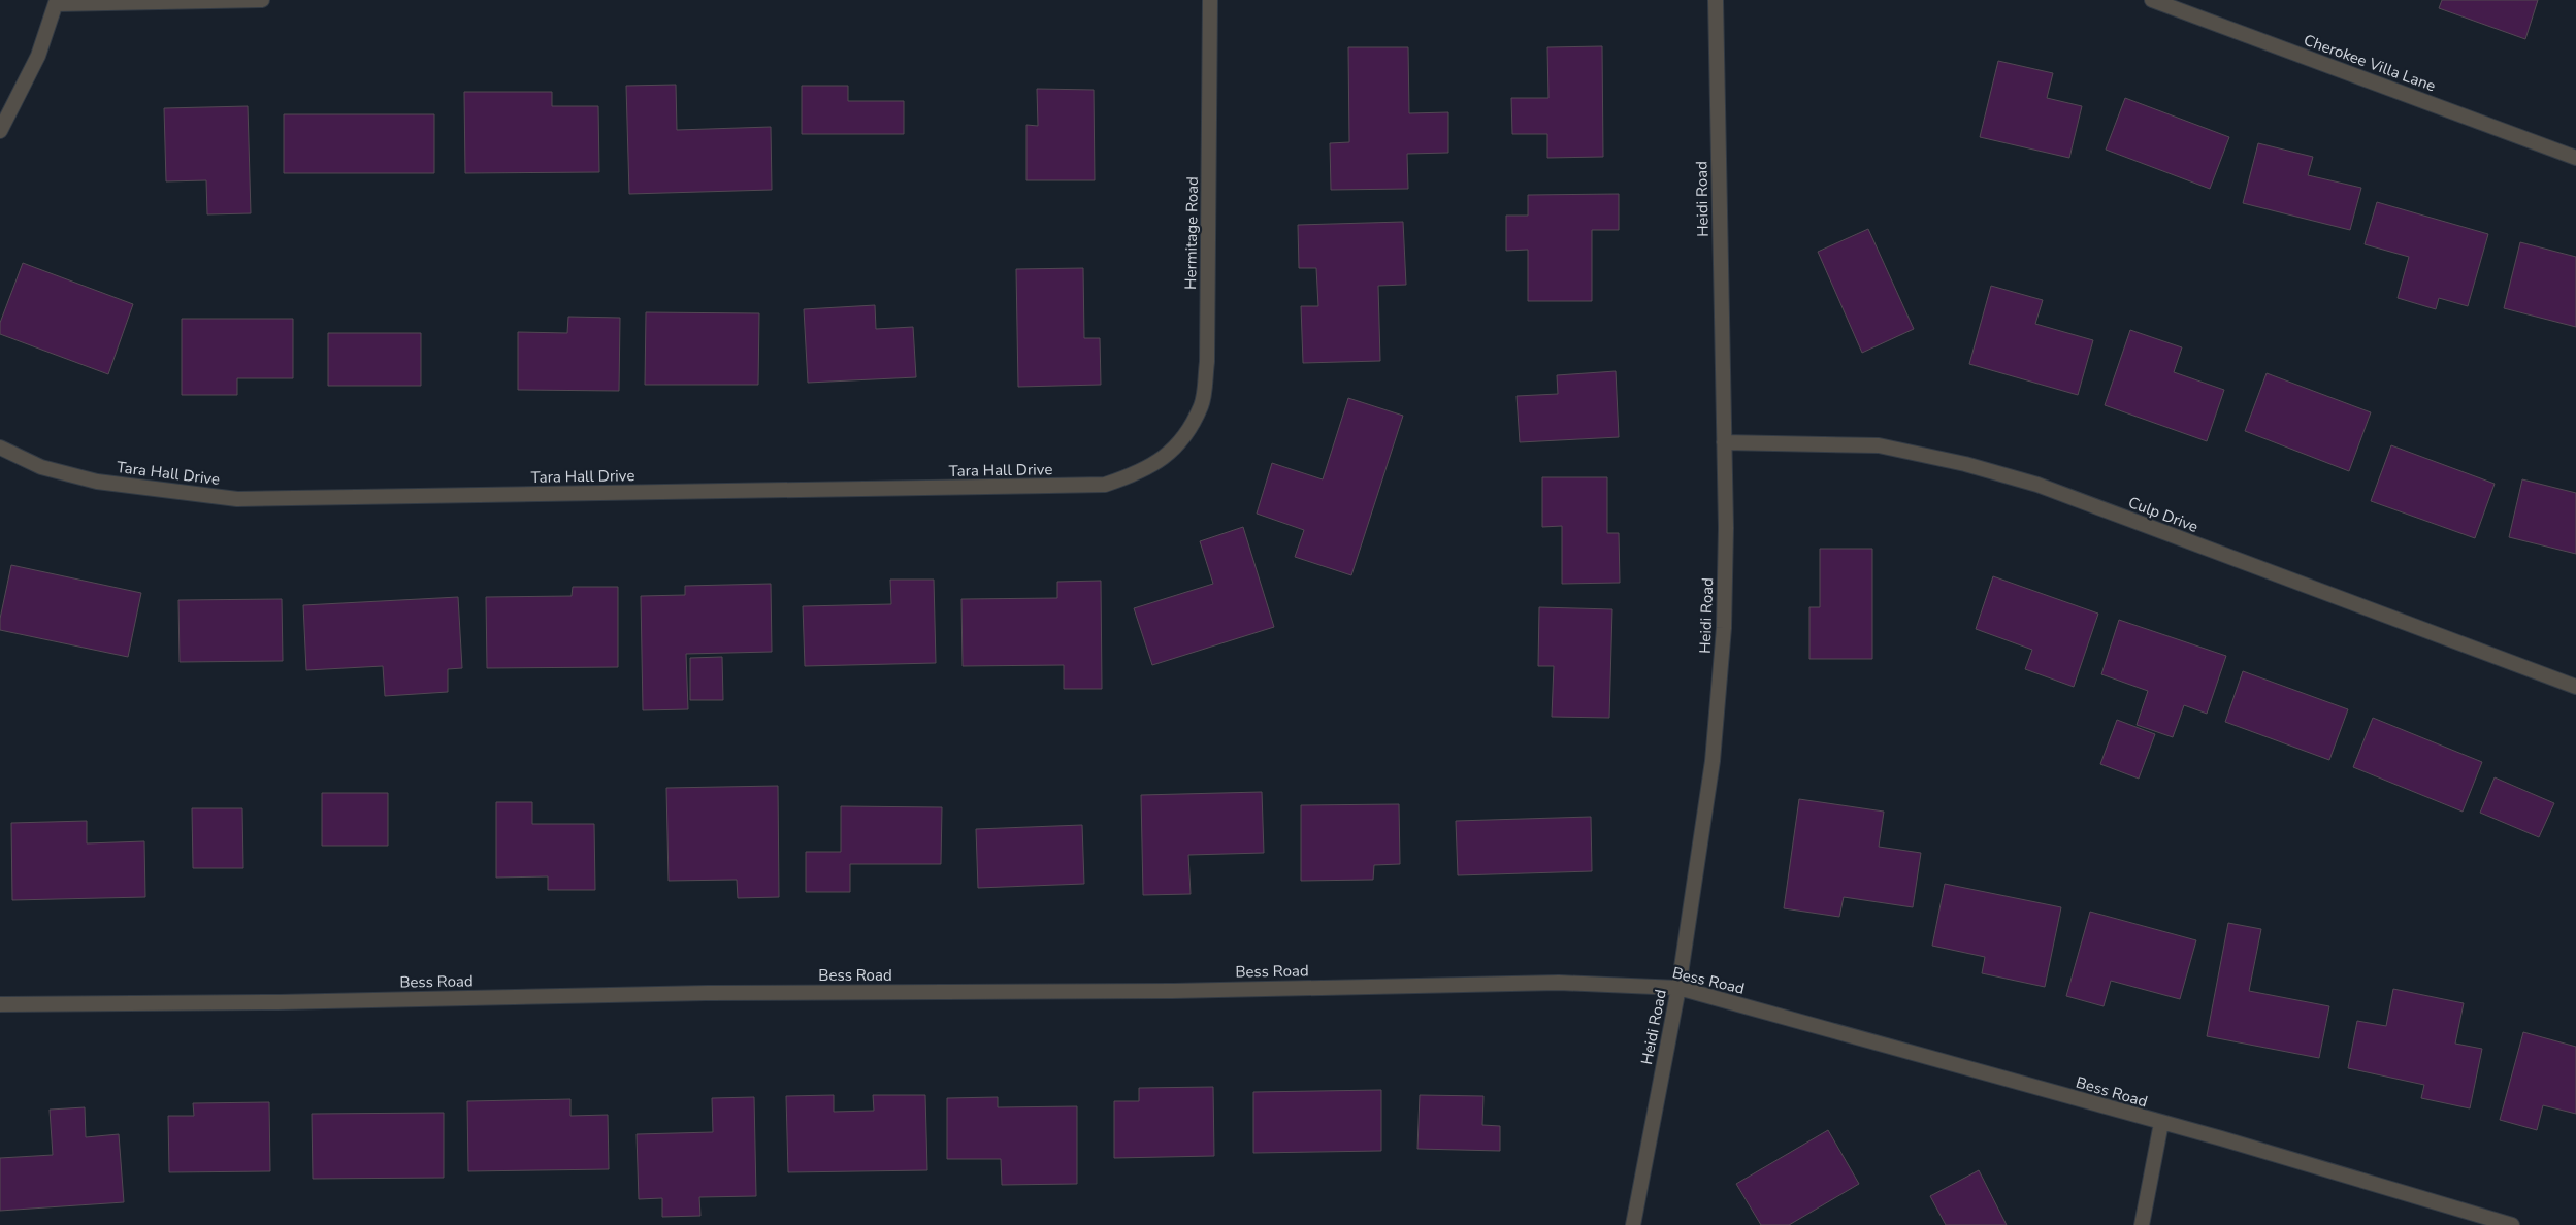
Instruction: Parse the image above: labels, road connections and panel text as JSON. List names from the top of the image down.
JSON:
{
  "streets": {
    "street": [
      "Cherokee Villa Lane",
      "Heidi Road",
      "Hermitage Road",
      "Tara Hall Drive",
      "Culp Drive",
      "Bess Road"
    ]
  },
  "crossings": [
    ["Heidi Road", "Culp Drive"],
    ["Heidi Road", "Bess Road"],
    ["Hermitage Road", "Tara Hall Drive"]
  ]
}
